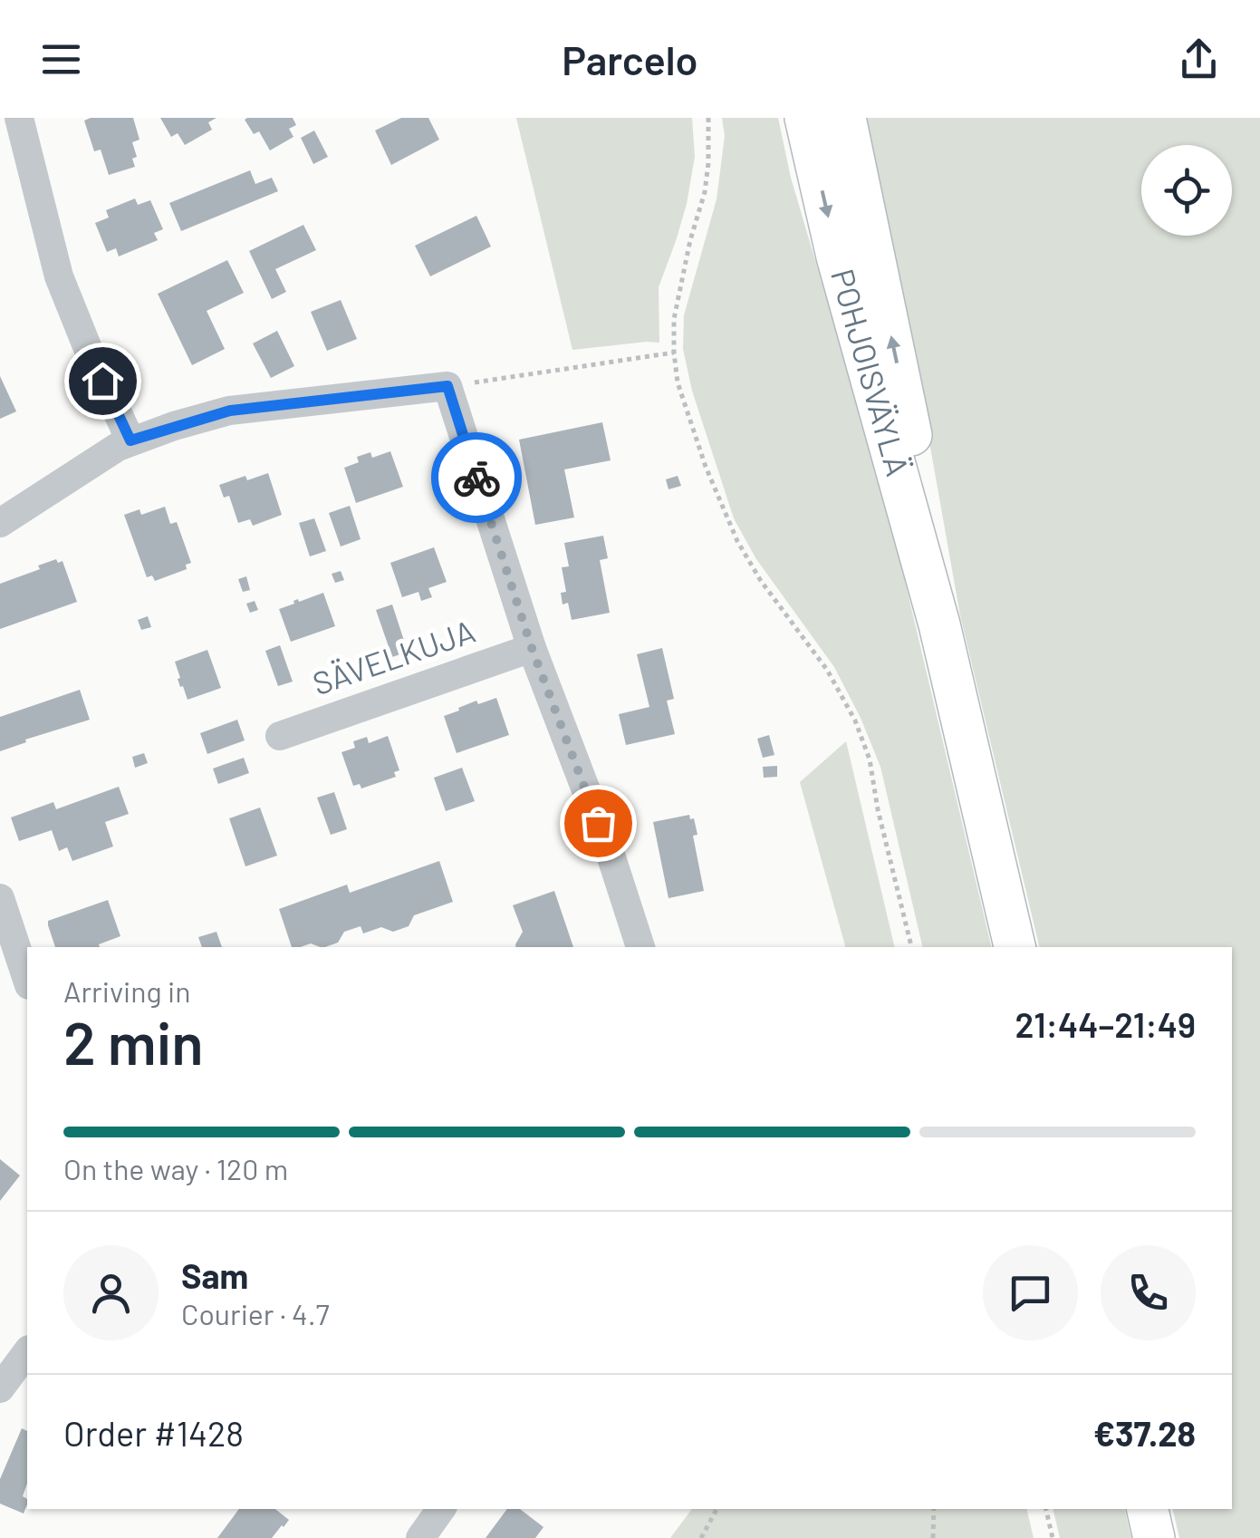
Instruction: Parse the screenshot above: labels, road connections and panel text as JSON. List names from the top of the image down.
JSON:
{
  "streets": {
    "main road": ["POHJOISVÄYLÄ"],
    "street": ["SÄVELKUJA"]
  },
  "page": {
    "header": "Parcelo",
    "heading": ["2 min", "Arriving in", "21:44–21:49"],
    "panel": [
      "Sam",
      "Courier · 4.7",
      "Order #1428",
      "€37.28"
    ],
    "bar": "On the way · 120 m"
  }
}
